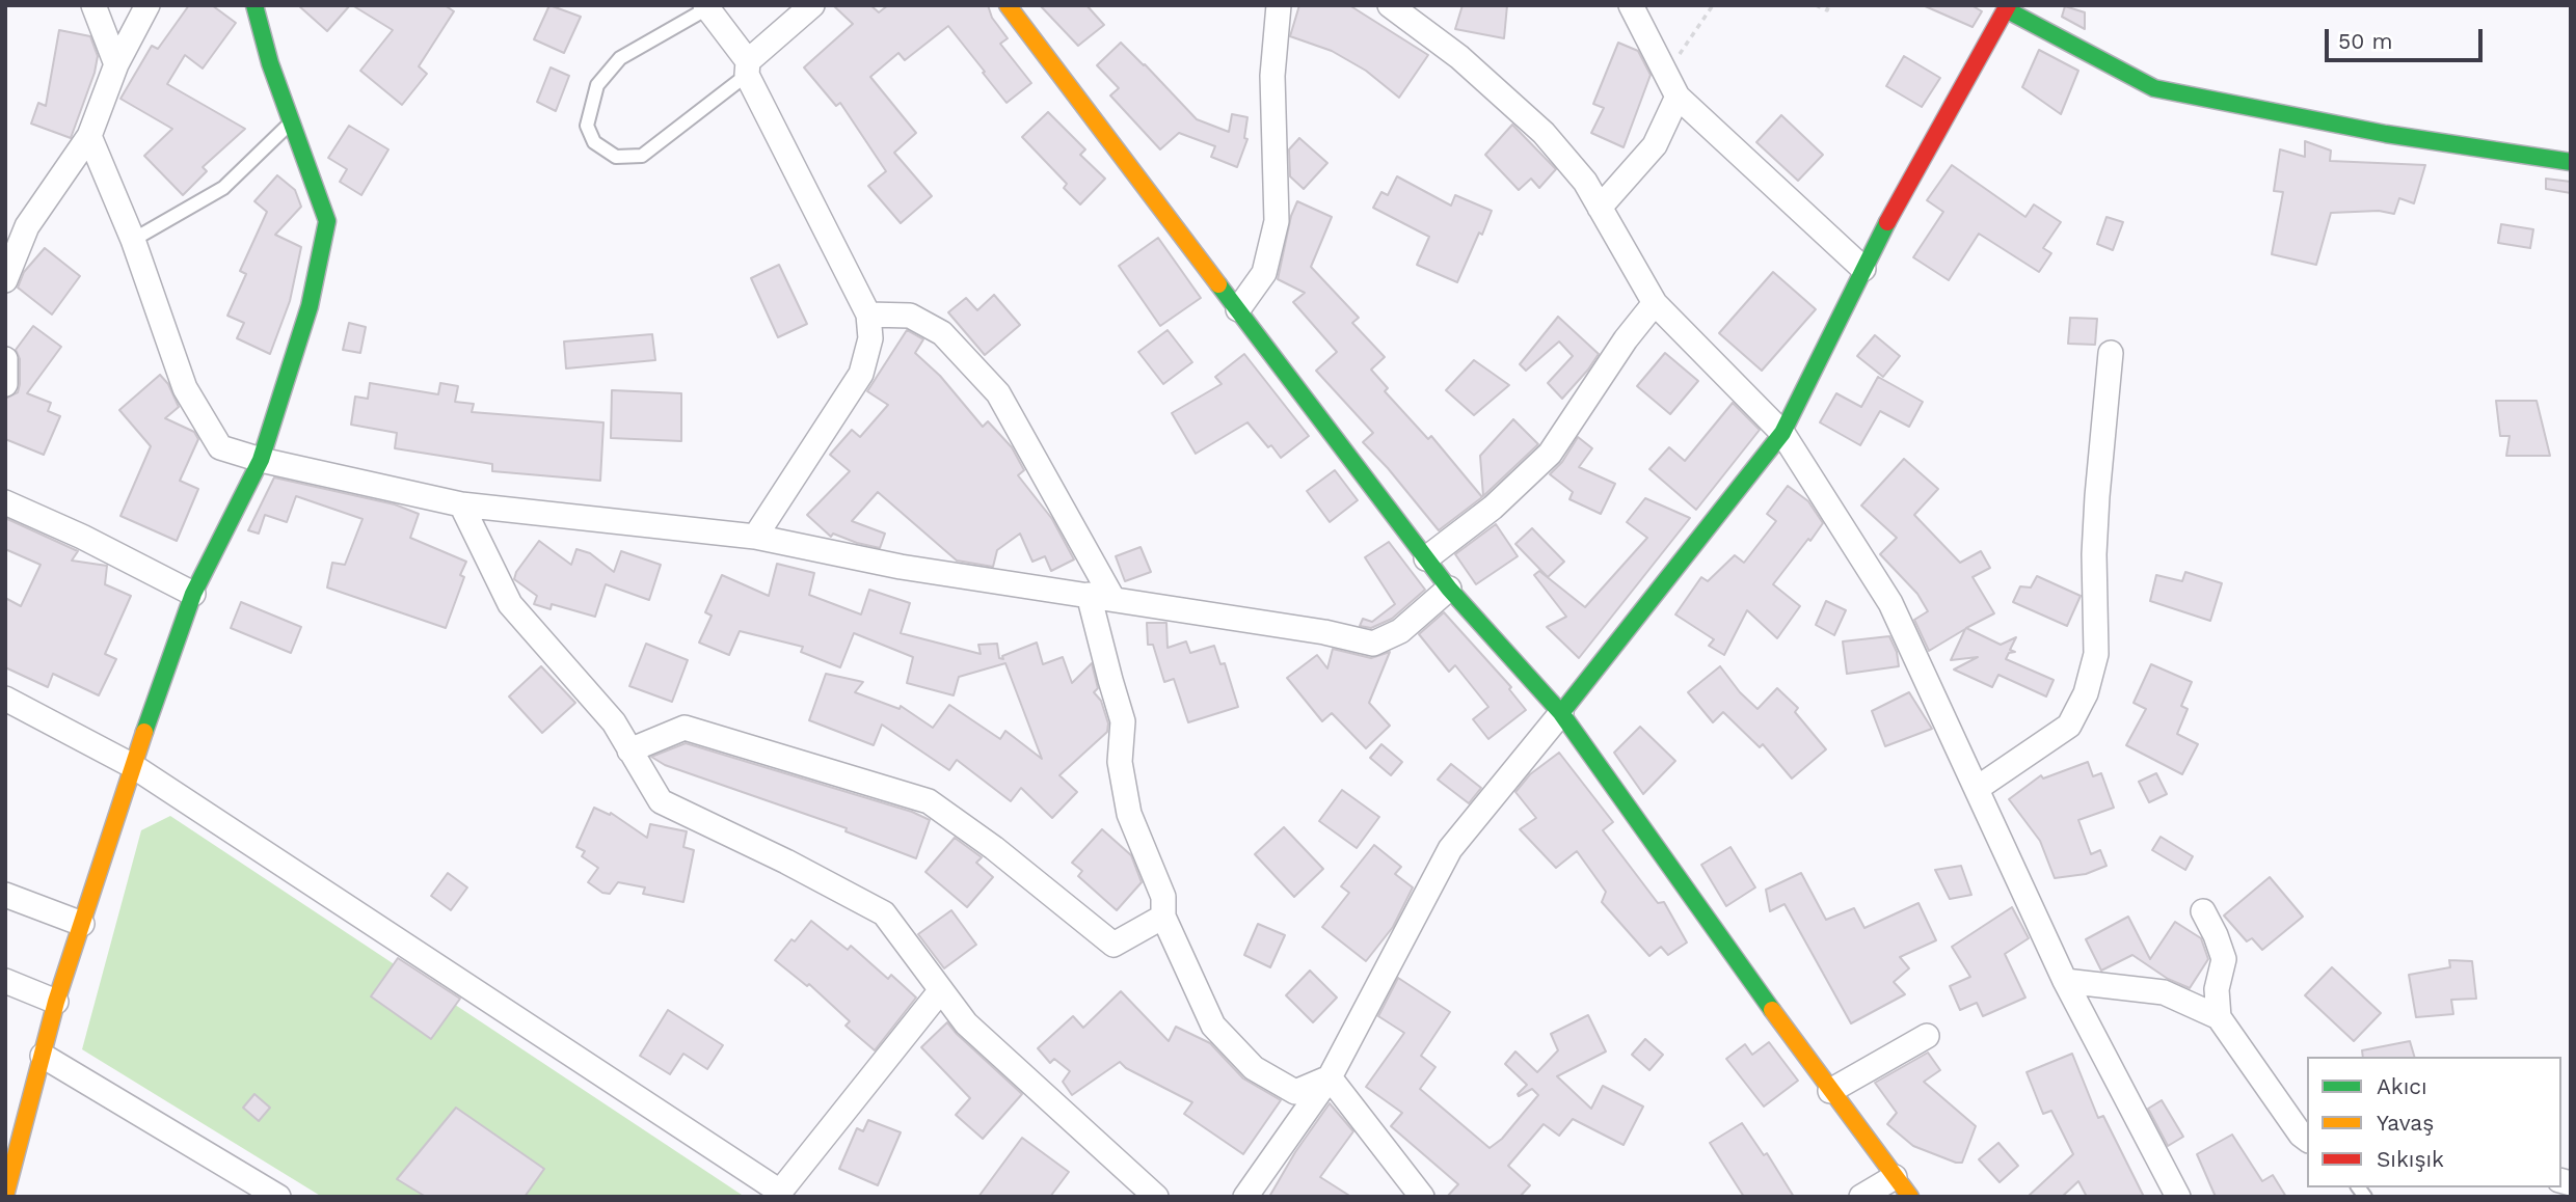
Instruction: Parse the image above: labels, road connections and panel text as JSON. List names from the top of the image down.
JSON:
{
  "legend": ["Akıcı", "Yavaş", "Sıkışık"],
  "scale_bar": "50 m"
}
